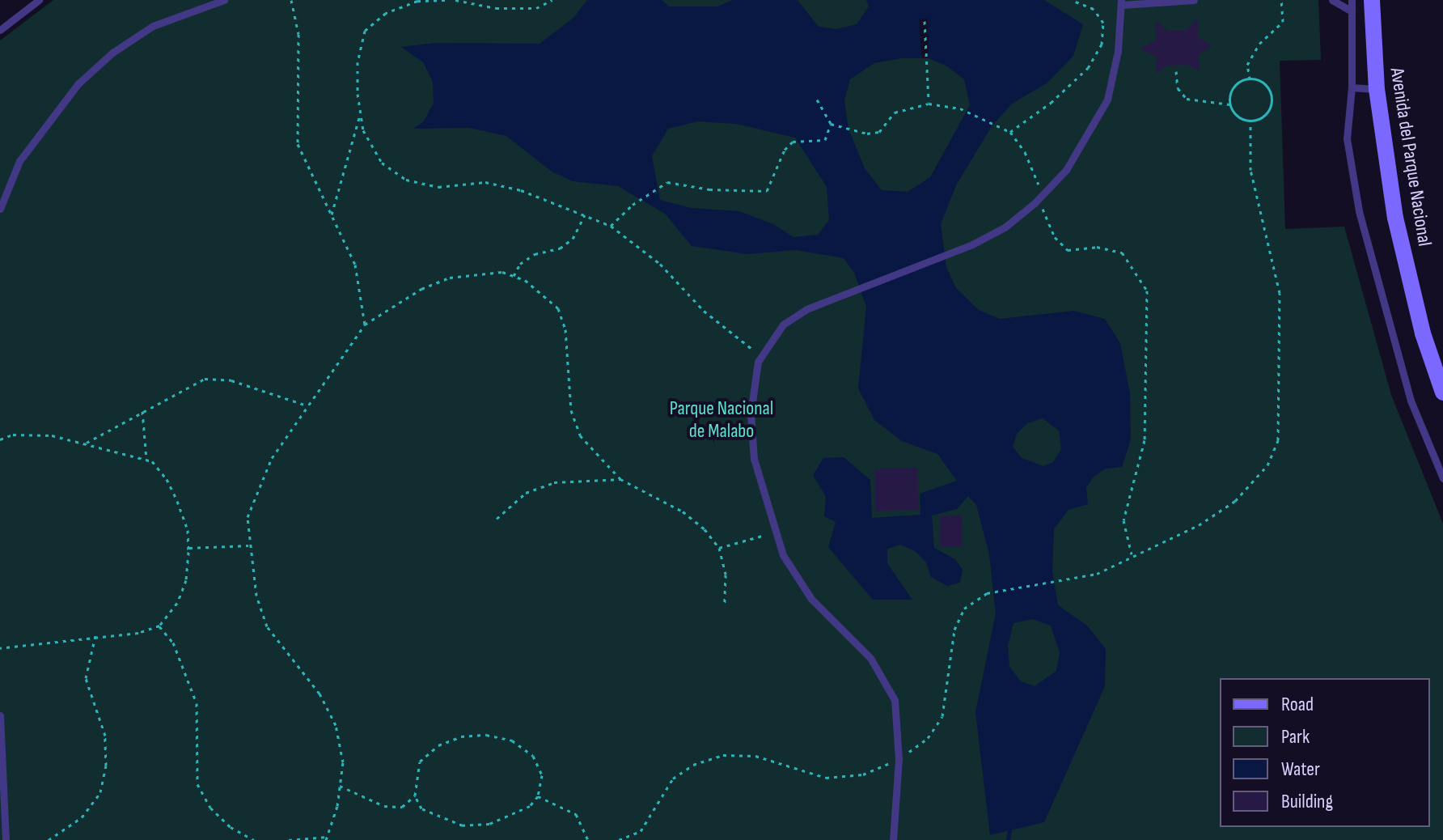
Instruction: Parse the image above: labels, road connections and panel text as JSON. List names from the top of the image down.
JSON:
{
  "streets": {
    "street": ["Avenida del Parque Nacional"]
  },
  "parks": ["Parque Nacional de Malabo"],
  "legend": [
    "Road",
    "Park",
    "Water",
    "Building"
  ]
}
